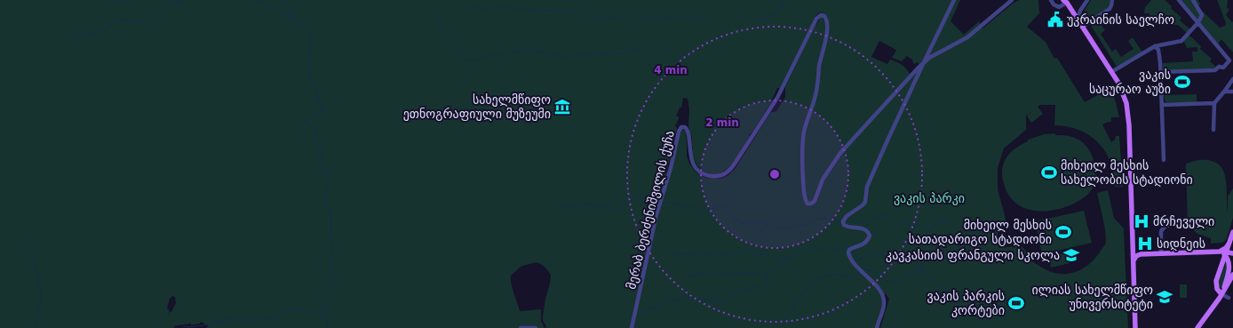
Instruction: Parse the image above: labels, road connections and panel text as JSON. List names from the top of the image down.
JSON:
{
  "streets": {
    "street": ["მერაბ ბერძენიშვილის ქუჩა"]
  },
  "parks": ["ვაკის პარკი"],
  "places": {
    "public building": ["უკრაინის საელჩო"],
    "sports": [
      "ვაკის საცურაო აუზი",
      "მიხეილ მესხის სახელობის სტადიონი",
      "მიხეილ მესხის სათადარიგო სტადიონი",
      "ვაკის პარკის კორტები"
    ],
    "museum": ["სახელმწიფო ეთნოგრაფიული მუზეუმი"],
    "hospital": ["მრჩეველი", "სიდნეის"],
    "school or university": ["კავკასიის ფრანგული სკოლა", "ილიას სახელმწიფო უნივერსიტეტი"]
  },
  "rings": ["4 min", "2 min"]
}
